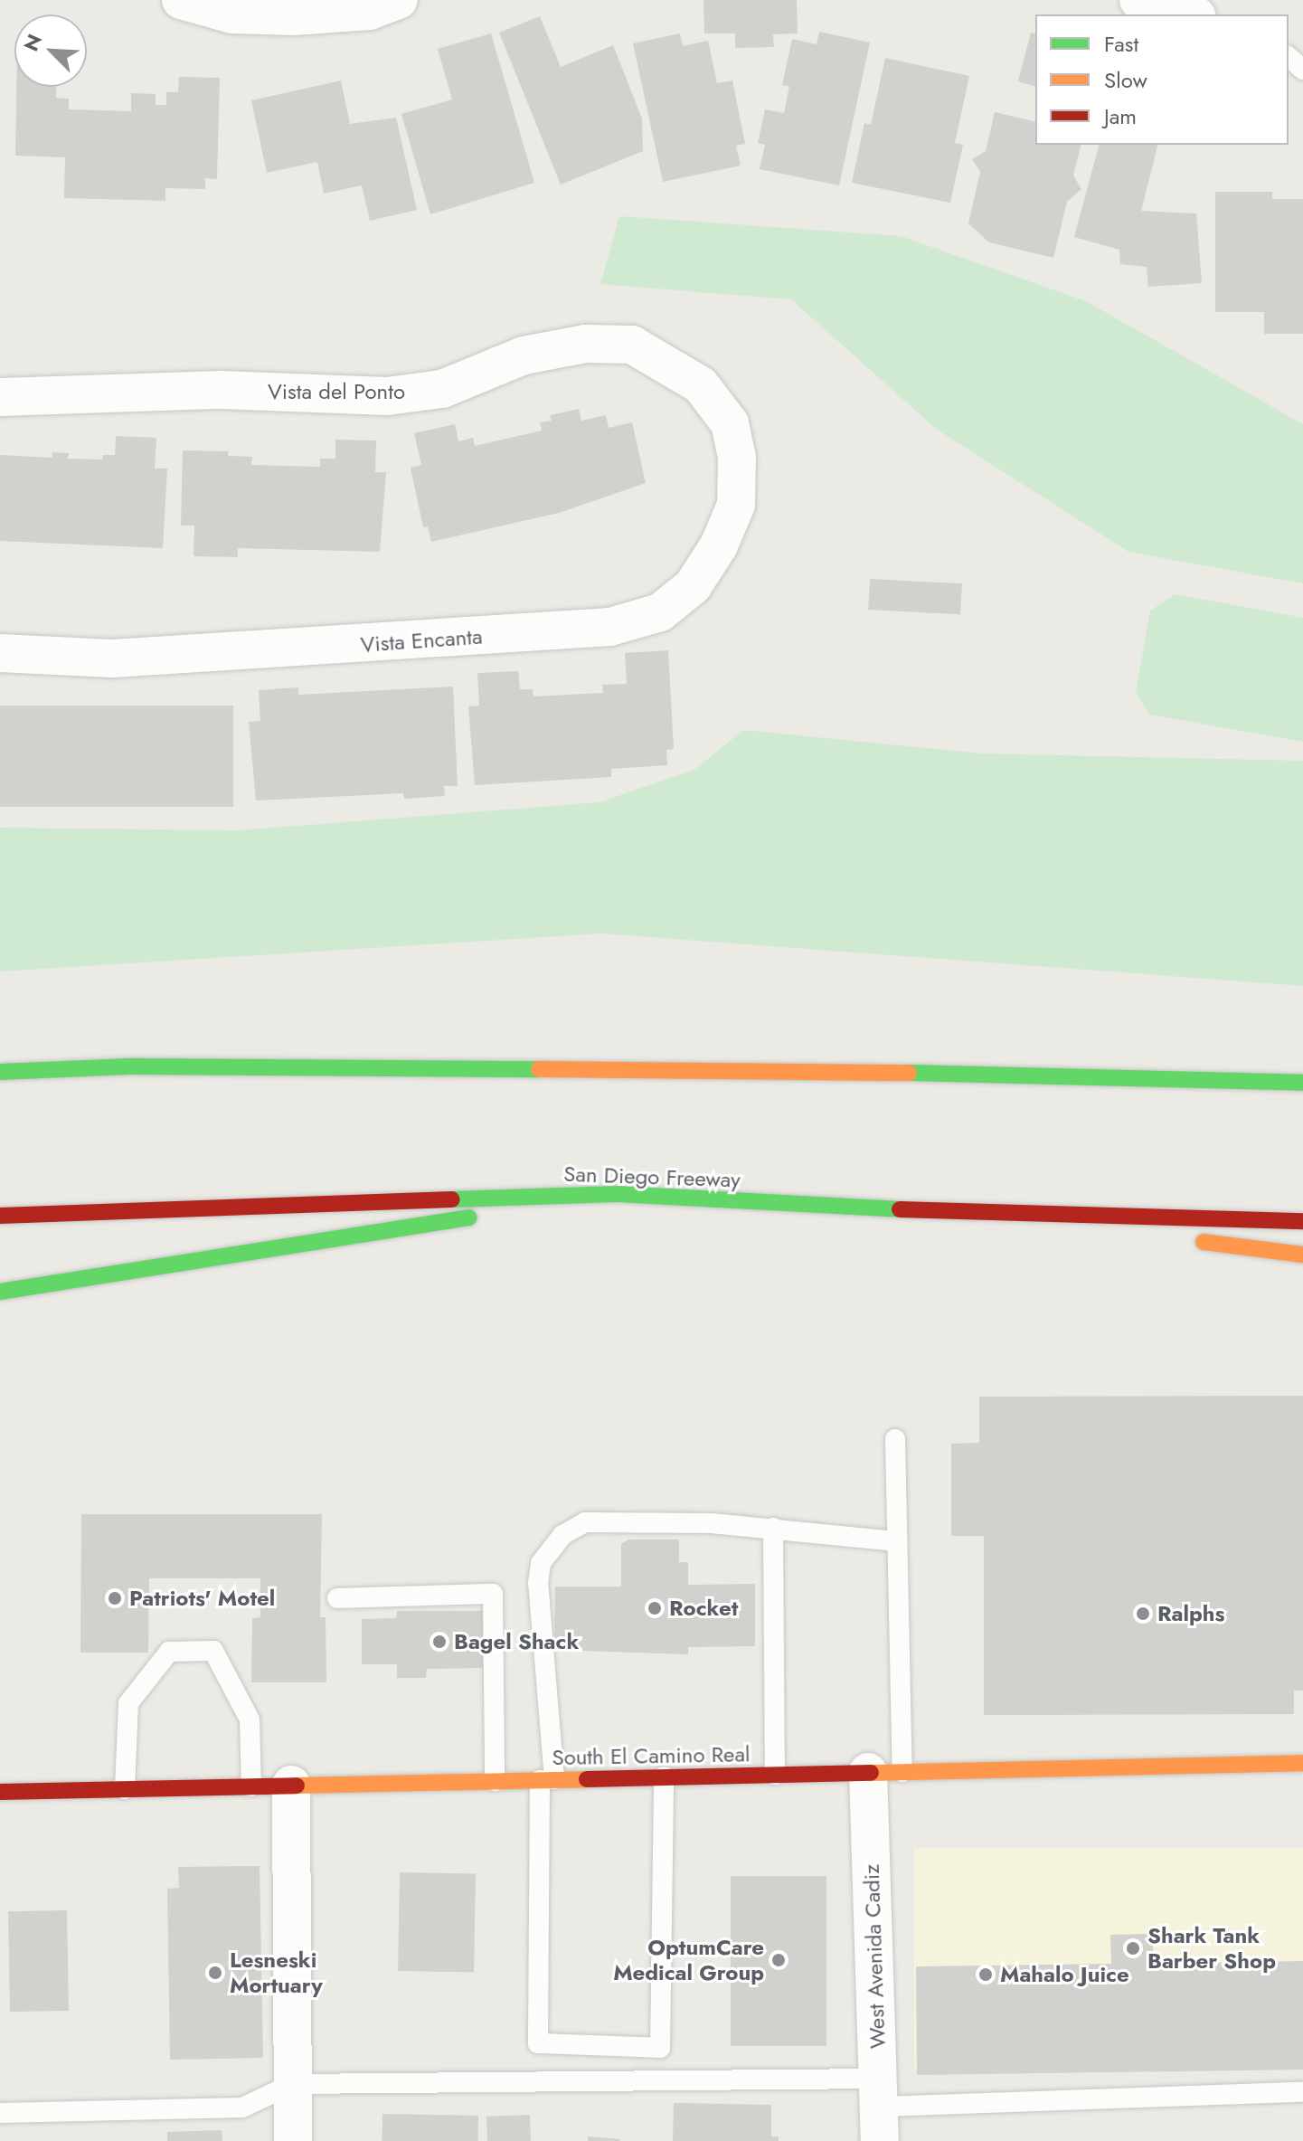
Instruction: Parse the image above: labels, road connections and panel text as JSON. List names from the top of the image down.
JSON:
{
  "streets": {
    "main road": ["San Diego Freeway", "South El Camino Real"],
    "street": ["Vista del Ponto", "Vista Encanta", "West Avenida Cadiz"]
  },
  "crossings": [
    ["Vista del Ponto", "Vista Encanta"],
    ["South El Camino Real", "West Avenida Cadiz"]
  ],
  "places": [
    "Patriots' Motel",
    "Rocket",
    "Ralphs",
    "Bagel Shack",
    "Shark Tank Barber Shop",
    "OptumCare Medical Group",
    "Lesneski Mortuary",
    "Mahalo Juice"
  ],
  "legend": ["Fast", "Slow", "Jam"],
  "north": "top left"
}
